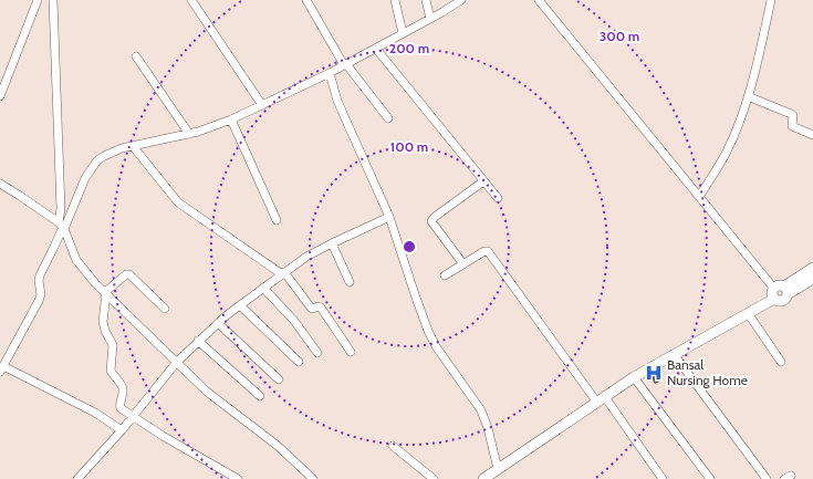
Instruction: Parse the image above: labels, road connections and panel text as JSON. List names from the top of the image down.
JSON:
{
  "places": {
    "hospital": ["Bansal Nursing Home"]
  },
  "rings": ["300 m", "200 m", "100 m"]
}
